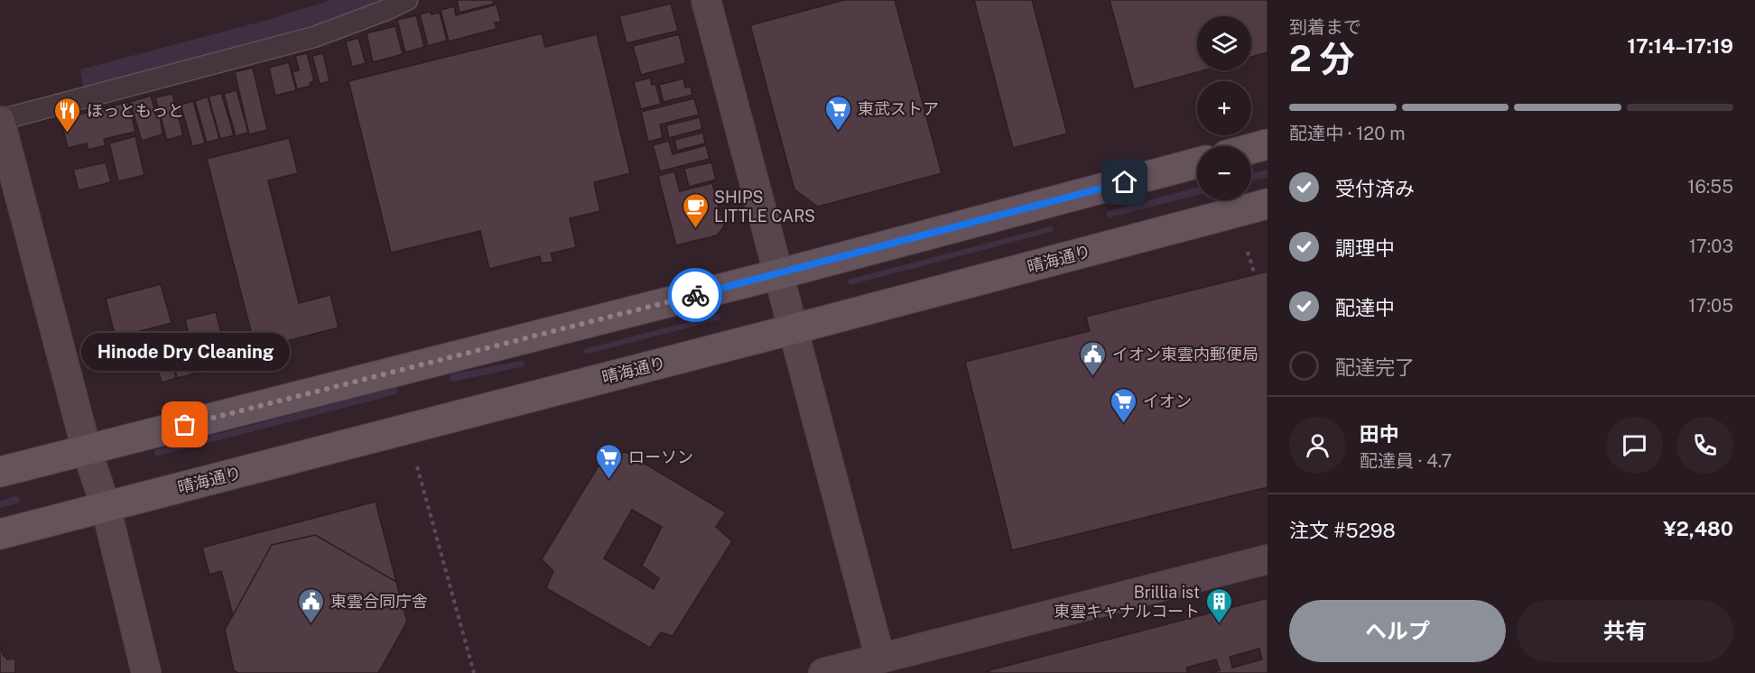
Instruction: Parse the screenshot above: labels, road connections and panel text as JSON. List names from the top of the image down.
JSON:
{
  "streets": {
    "main road": ["晴海通り"]
  },
  "places": {
    "supermarket": ["東武ストア", "イオン", "ローソン"],
    "restaurant": ["ほっともっと"],
    "cafe": ["SHIPS LITTLE CARS"],
    "public building": ["イオン東雲内郵便局", "東雲合同庁舎"],
    "other": ["Hinode Dry Cleaning"],
    "building": ["Brillia ist 東雲キャナルコート"]
  },
  "page": {
    "heading": ["2 分", "到着まで", "17:14–17:19"],
    "panel": [
      "田中",
      "配達員 · 4.7",
      "注文 #5298",
      "¥2,480"
    ],
    "map_buttons": ["+", "−"],
    "bar": "配達中 · 120 m",
    "list": [
      ["受付済み", "16:55"],
      ["調理中", "17:03"],
      ["配達中", "17:05"],
      "配達完了"
    ],
    "bubble": "Hinode Dry Cleaning",
    "buttons": ["ヘルプ", "共有"]
  }
}
